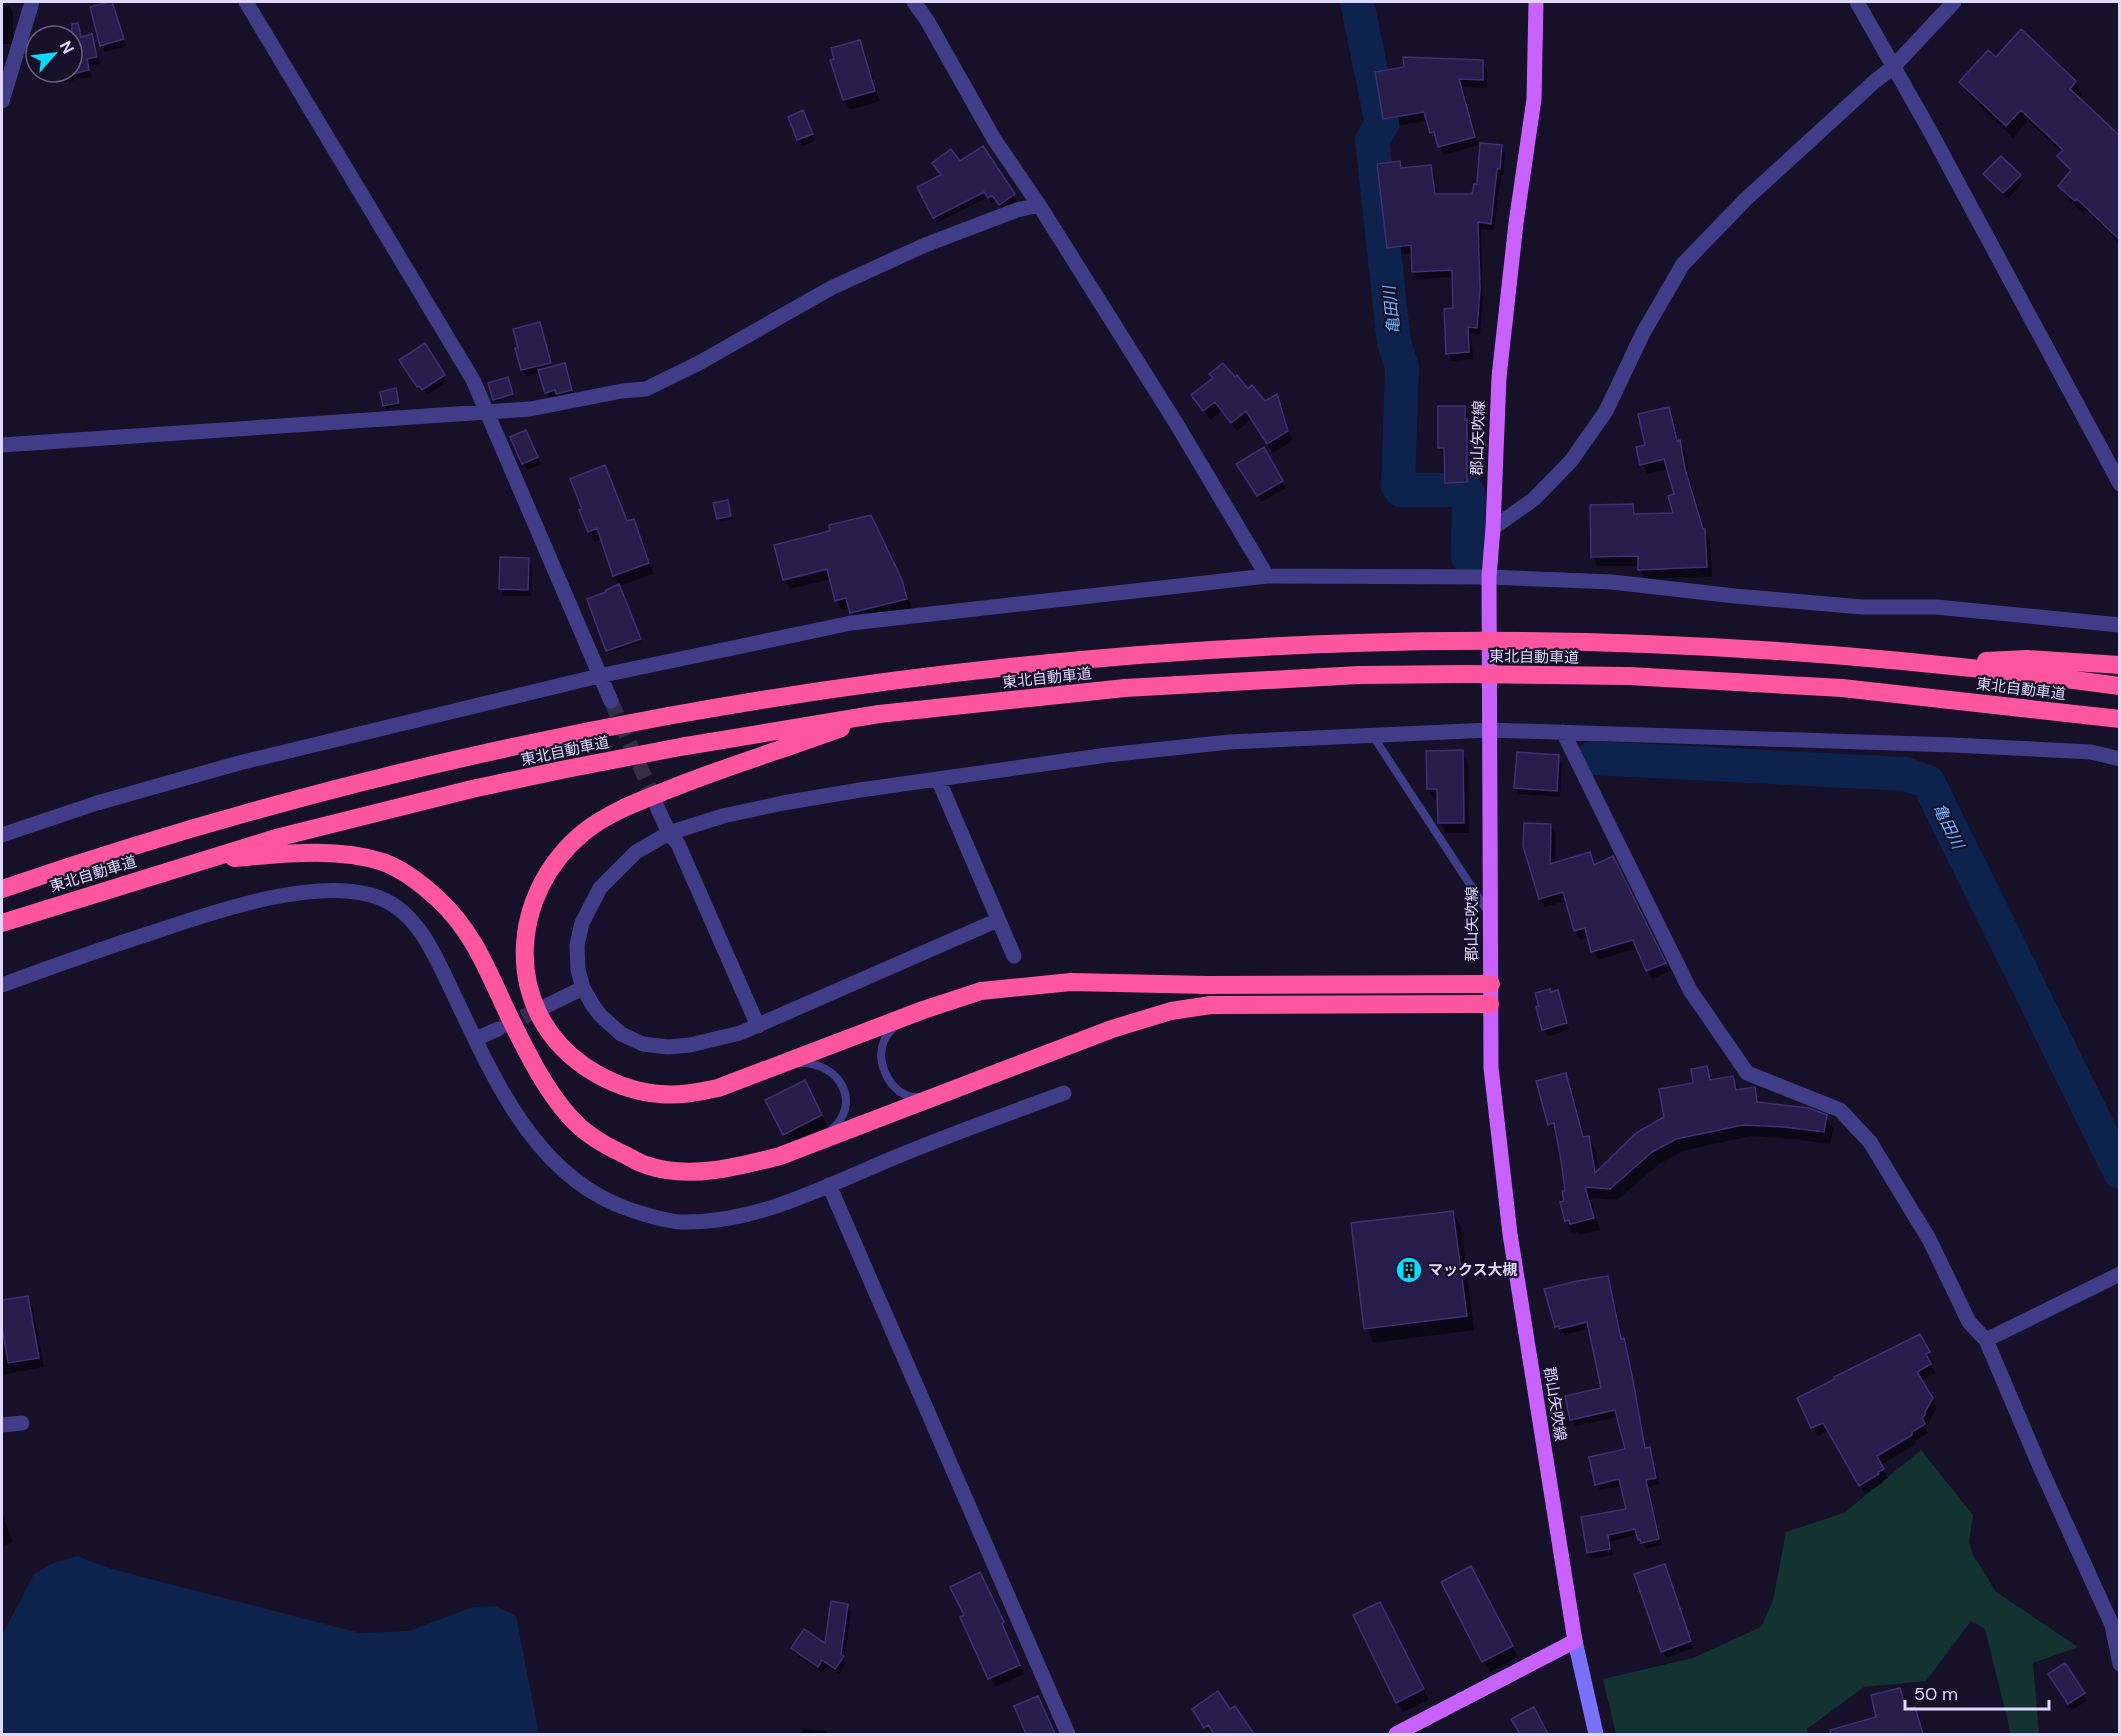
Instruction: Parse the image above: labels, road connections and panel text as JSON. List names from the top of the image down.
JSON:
{
  "streets": {
    "highway": ["東北自動車道"],
    "main road": ["郡山矢吹線"]
  },
  "water": ["亀田川"],
  "places": {
    "building": ["マックス大槻"]
  },
  "scale_bar": "50 m",
  "north": "top right"
}
